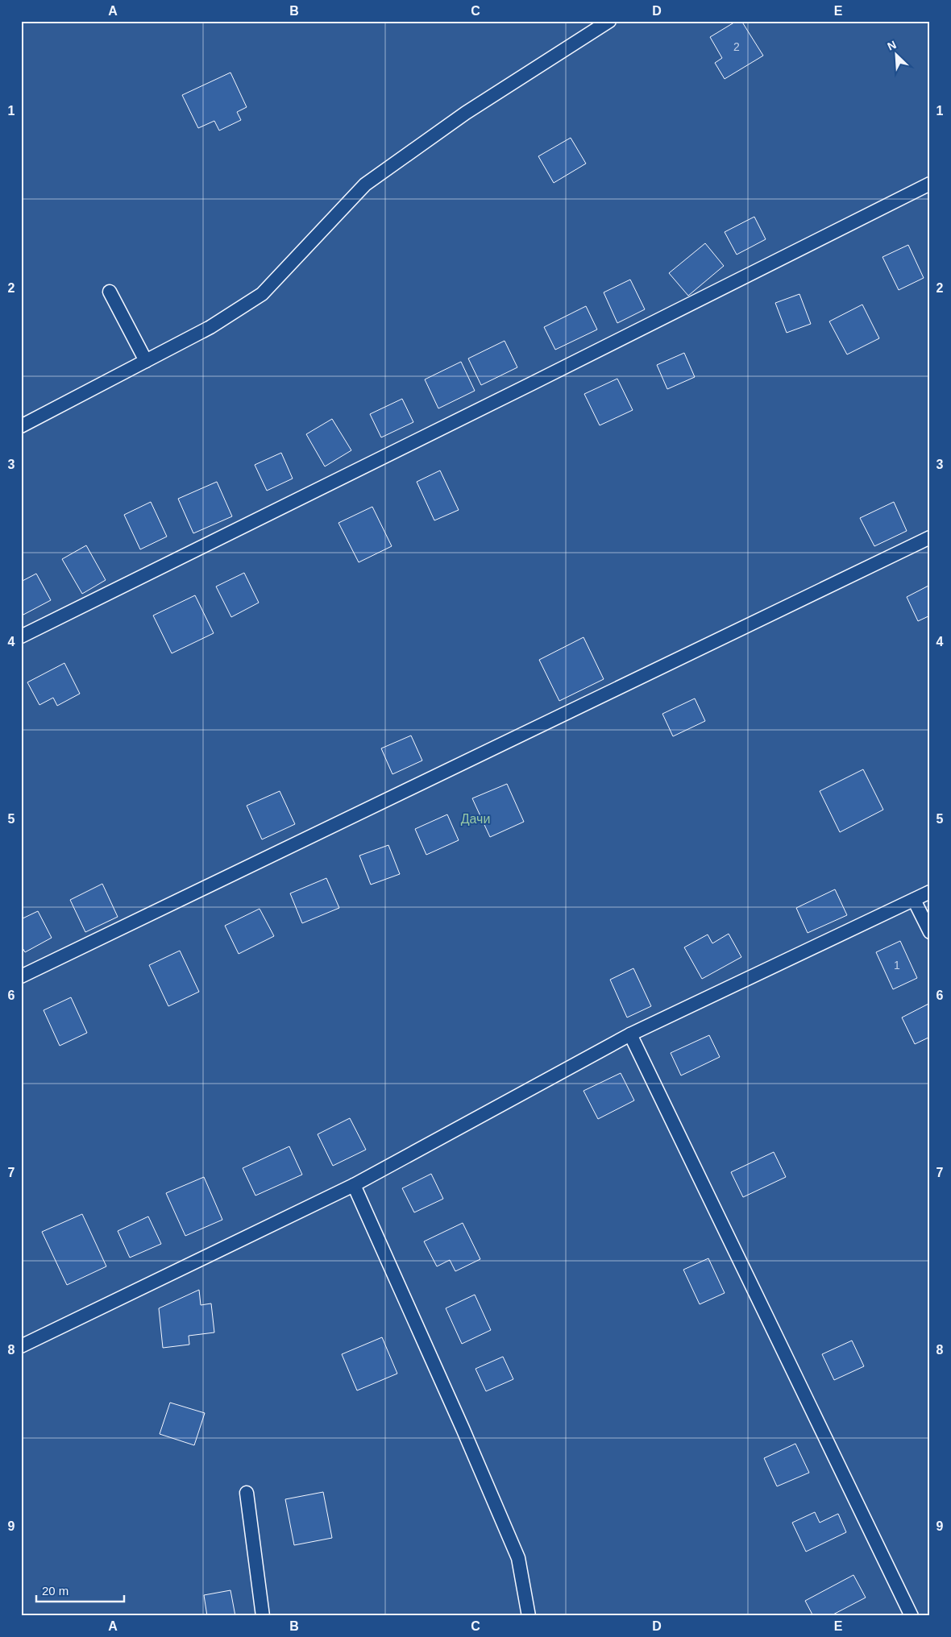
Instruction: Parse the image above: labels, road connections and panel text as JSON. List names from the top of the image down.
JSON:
{
  "parks": ["Дачи"],
  "house_numbers": ["2", "1"],
  "scale_bar": "20 m",
  "north": "top left",
  "grid": {
    "columns": [
      "A",
      "B",
      "C",
      "D",
      "E"
    ],
    "rows": [
      "1",
      "2",
      "3",
      "4",
      "5",
      "6",
      "7",
      "8",
      "9"
    ]
  }
}
